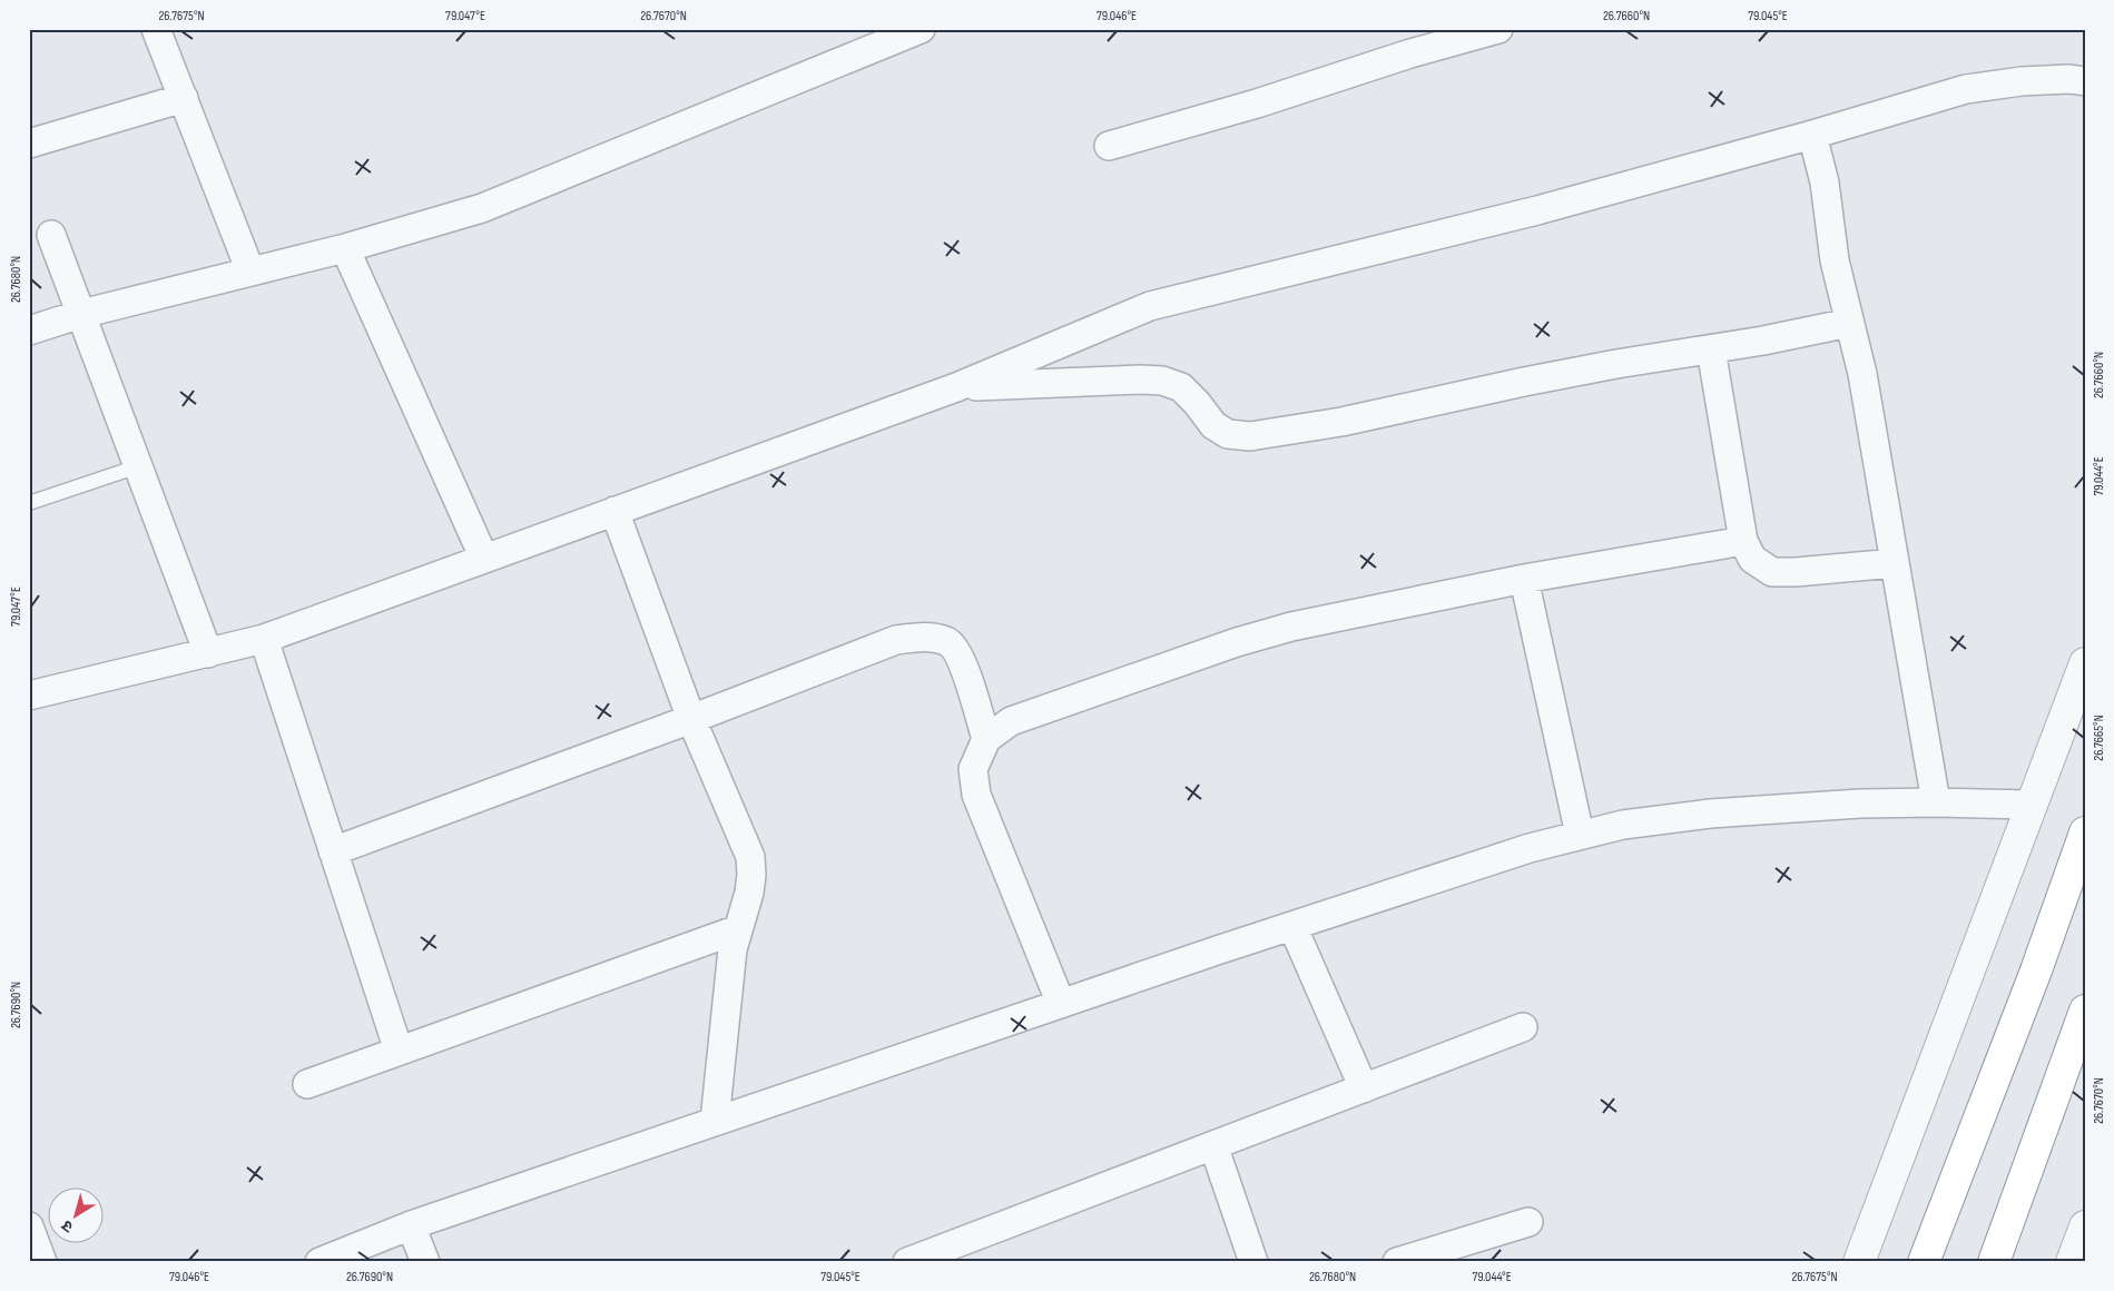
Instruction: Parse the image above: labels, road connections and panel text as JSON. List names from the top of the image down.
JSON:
{
  "north": "bottom left",
  "coordinates": [
    "26.7675°N",
    "79.047°E",
    "26.7670°N",
    "79.046°E",
    "26.7660°N",
    "79.045°E",
    "26.7680°N",
    "79.044°E",
    "26.7665°N",
    "26.7690°N"
  ]
}
